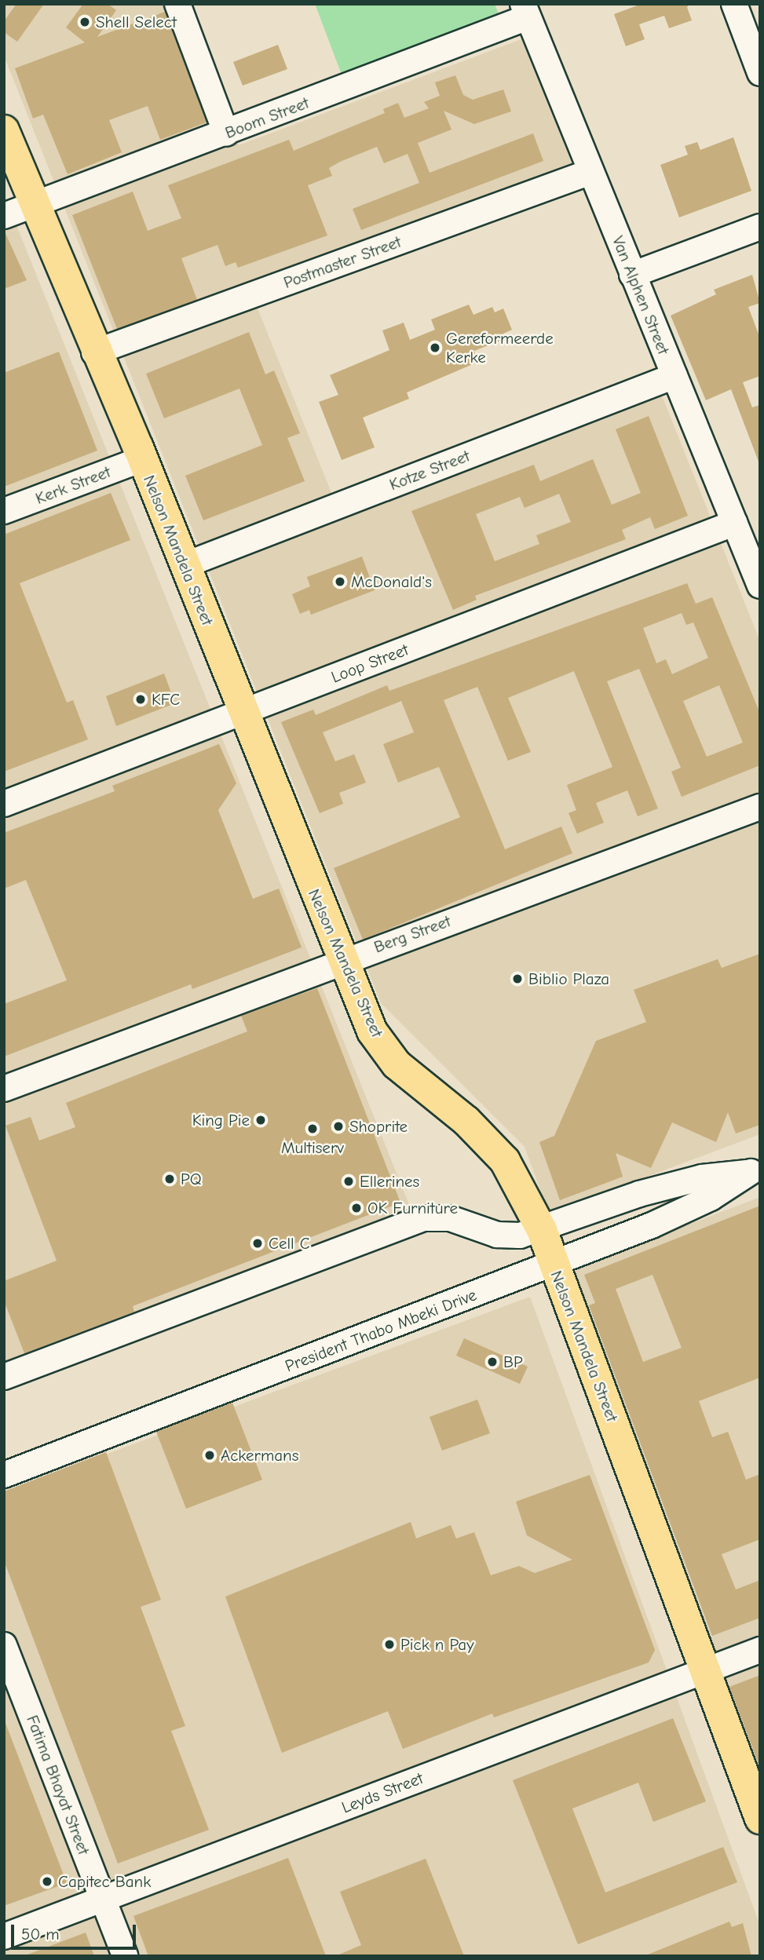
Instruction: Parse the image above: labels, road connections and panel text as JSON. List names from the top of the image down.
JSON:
{
  "streets": {
    "main road": ["Nelson Mandela Street"],
    "street": [
      "Boom Street",
      "Postmaster Street",
      "Van Alphen Street",
      "Kotze Street",
      "Kerk Street",
      "Loop Street",
      "Berg Street",
      "President Thabo Mbeki Drive",
      "Fatima Bhayat Street",
      "Leyds Street"
    ]
  },
  "crossings": [
    ["Boom Street", "Van Alphen Street"],
    ["Boom Street", "Nelson Mandela Street"],
    ["Postmaster Street", "Van Alphen Street"],
    ["Postmaster Street", "Nelson Mandela Street"],
    ["Van Alphen Street", "Kotze Street"],
    ["Van Alphen Street", "Loop Street"],
    ["Kotze Street", "Nelson Mandela Street"],
    ["Kerk Street", "Nelson Mandela Street"],
    ["Nelson Mandela Street", "Loop Street"],
    ["Nelson Mandela Street", "Berg Street"],
    ["Nelson Mandela Street", "President Thabo Mbeki Drive"],
    ["Nelson Mandela Street", "Leyds Street"],
    ["Fatima Bhayat Street", "Leyds Street"]
  ],
  "places": [
    "Shell Select",
    "Gereformeerde Kerke",
    "McDonald's",
    "KFC",
    "Biblio Plaza",
    "King Pie",
    "Shoprite",
    "Multiserv",
    "PQ",
    "Ellerines",
    "OK Furniture",
    "Cell C",
    "BP",
    "Ackermans",
    "Pick n Pay",
    "Capitec Bank"
  ],
  "scale_bar": "50 m"
}
